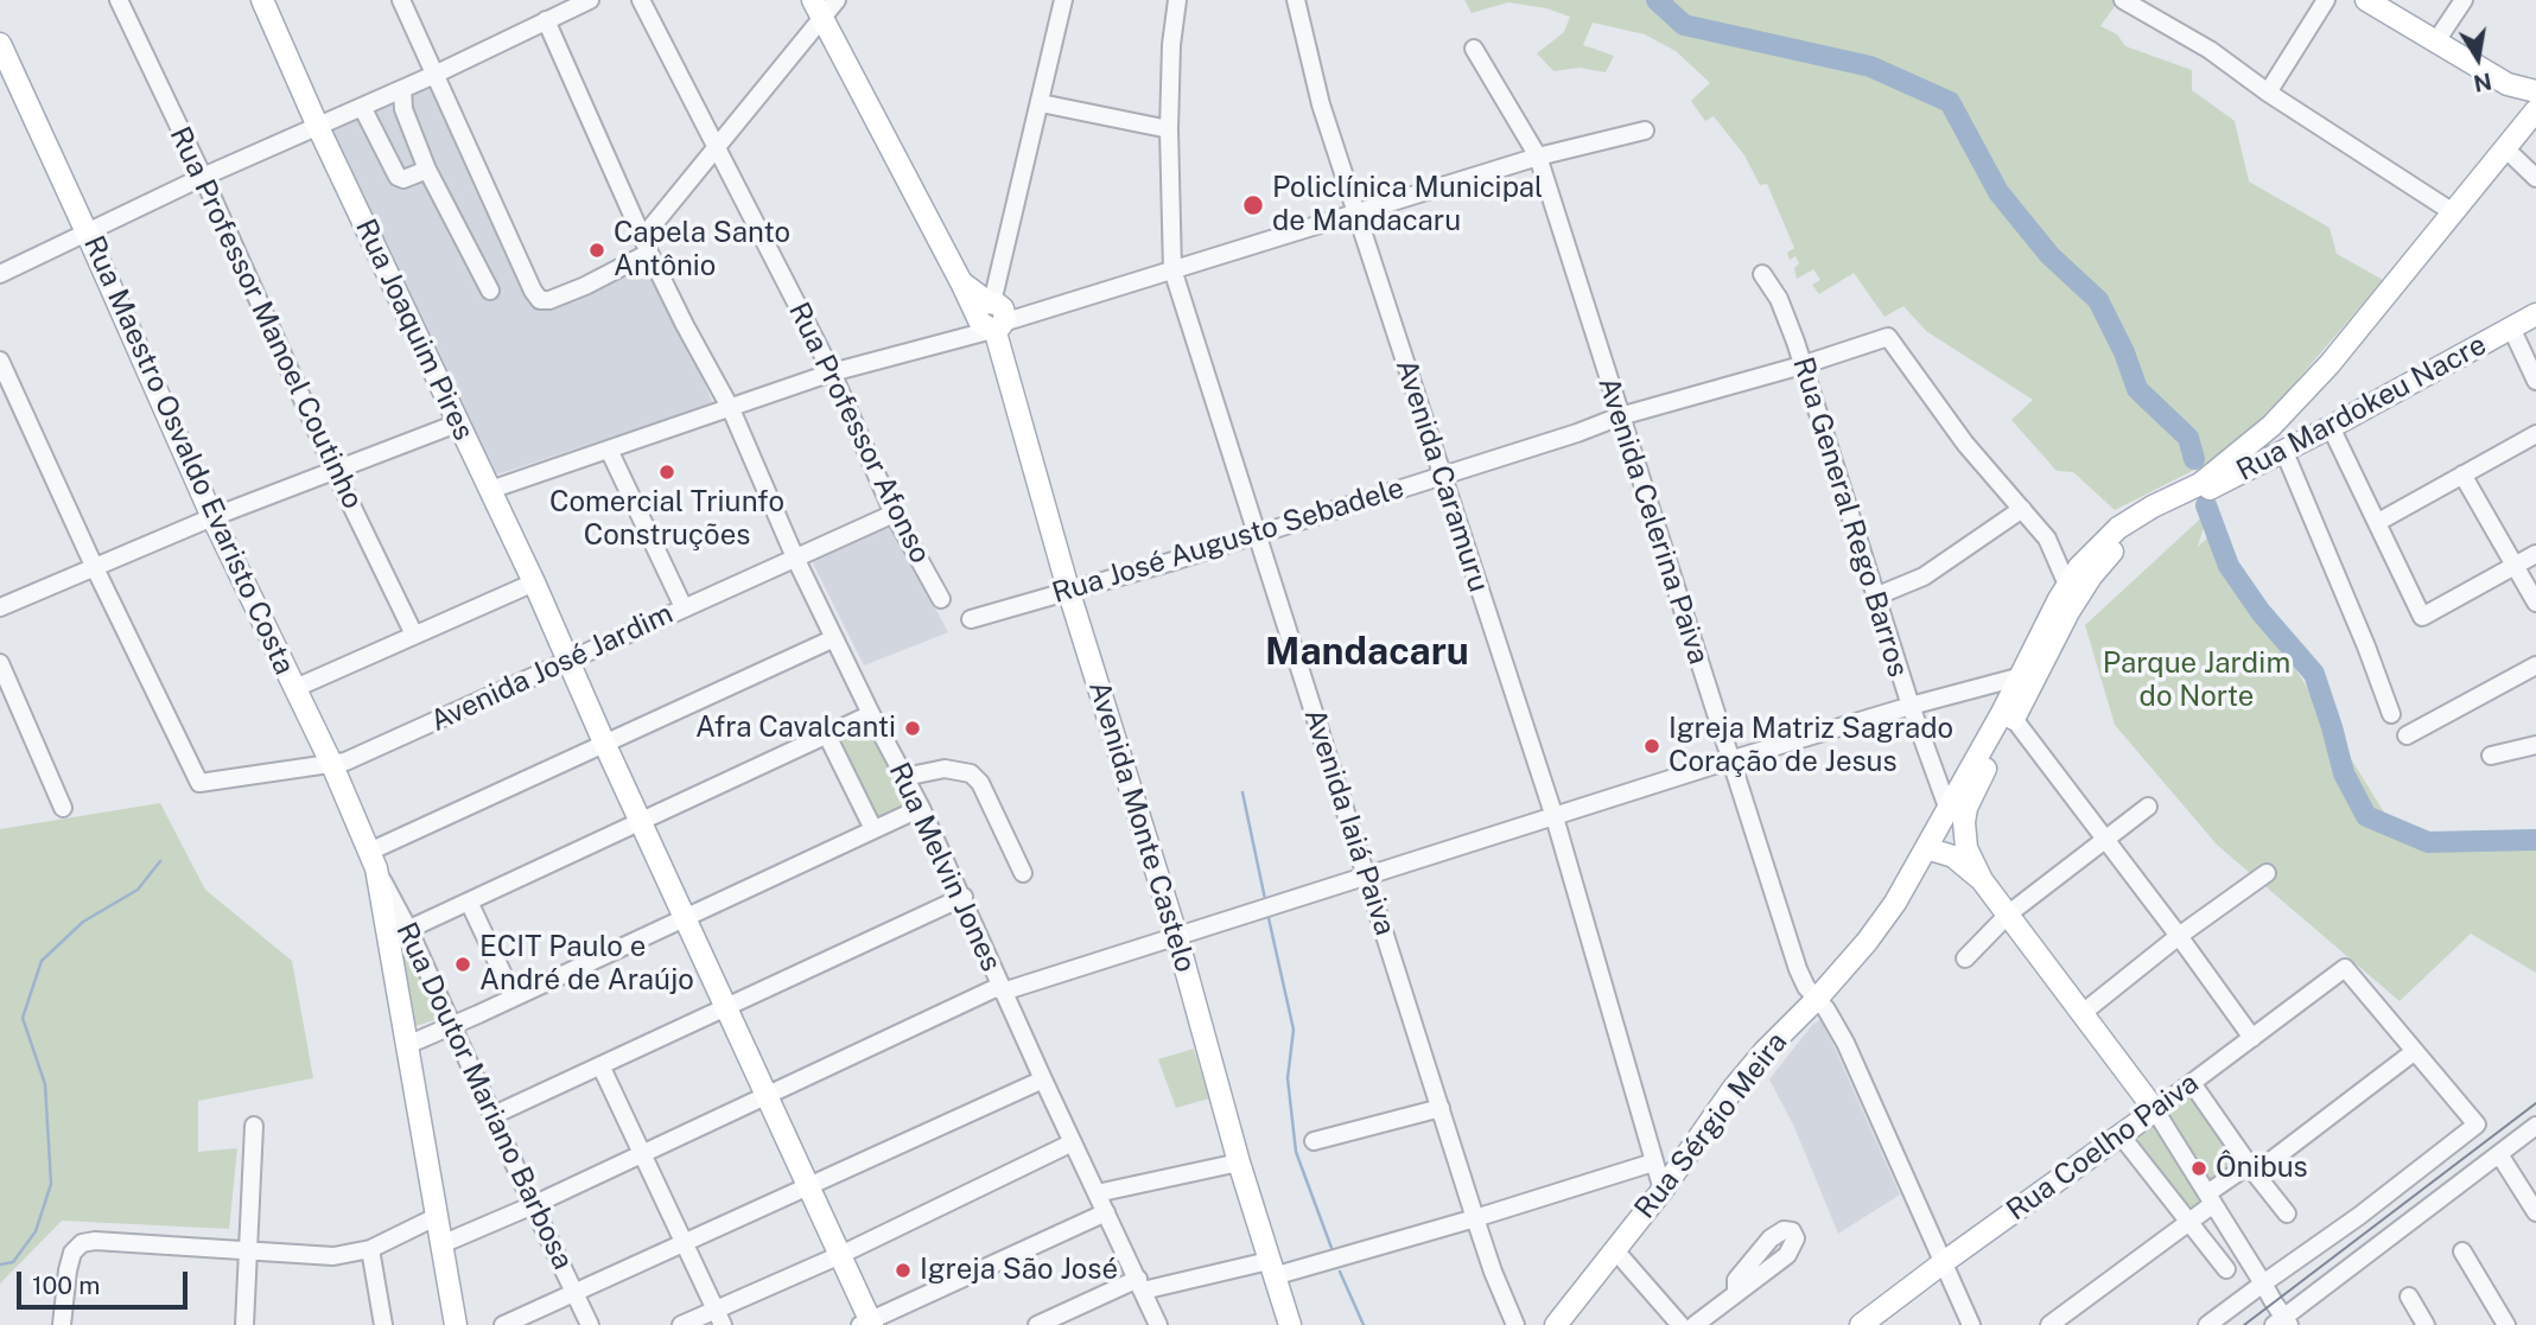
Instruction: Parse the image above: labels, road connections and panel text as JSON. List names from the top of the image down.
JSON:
{
  "streets": {
    "main road": [
      "Rua Joaquim Pires",
      "Rua Mardokeu Nacre",
      "Rua Maestro Osvaldo Evaristo Costa",
      "Avenida Monte Castelo",
      "Rua Sérgio Meira",
      "Rua Coelho Paiva"
    ],
    "street": [
      "Rua Professor Manoel Coutinho",
      "Rua Professor Afonso",
      "Avenida Caramuru",
      "Rua General Rego Barros",
      "Avenida Celerina Paiva",
      "Rua José Augusto Sebadele",
      "Avenida José Jardim",
      "Avenida Iaiá Paiva",
      "Rua Melvin Jones",
      "Rua Doutor Mariano Barbosa"
    ]
  },
  "crossings": [
    ["Rua Joaquim Pires", "Avenida José Jardim"],
    ["Rua Professor Afonso", "Avenida José Jardim"],
    ["Rua Maestro Osvaldo Evaristo Costa", "Avenida José Jardim"],
    ["Rua Maestro Osvaldo Evaristo Costa", "Rua Doutor Mariano Barbosa"],
    ["Avenida Caramuru", "Rua José Augusto Sebadele"],
    ["Avenida Caramuru", "Rua Sérgio Meira"],
    ["Rua General Rego Barros", "Rua José Augusto Sebadele"],
    ["Rua General Rego Barros", "Rua Sérgio Meira"],
    ["Avenida Celerina Paiva", "Rua José Augusto Sebadele"],
    ["Avenida Celerina Paiva", "Rua Sérgio Meira"],
    ["Avenida Celerina Paiva", "Rua Coelho Paiva"],
    ["Rua José Augusto Sebadele", "Avenida Iaiá Paiva"],
    ["Rua José Augusto Sebadele", "Avenida Monte Castelo"],
    ["Avenida José Jardim", "Rua Melvin Jones"]
  ],
  "districts": ["Mandacaru"],
  "parks": ["Parque Jardim do Norte"],
  "places": [
    "Policlínica Municipal de Mandacaru",
    "Capela Santo Antônio",
    "Comercial Triunfo Construções",
    "Afra Cavalcanti",
    "Igreja Matriz Sagrado Coração de Jesus",
    "ECIT Paulo e André de Araújo",
    "Ônibus",
    "Igreja São José"
  ],
  "scale_bar": "100 m",
  "north": "bottom"
}
